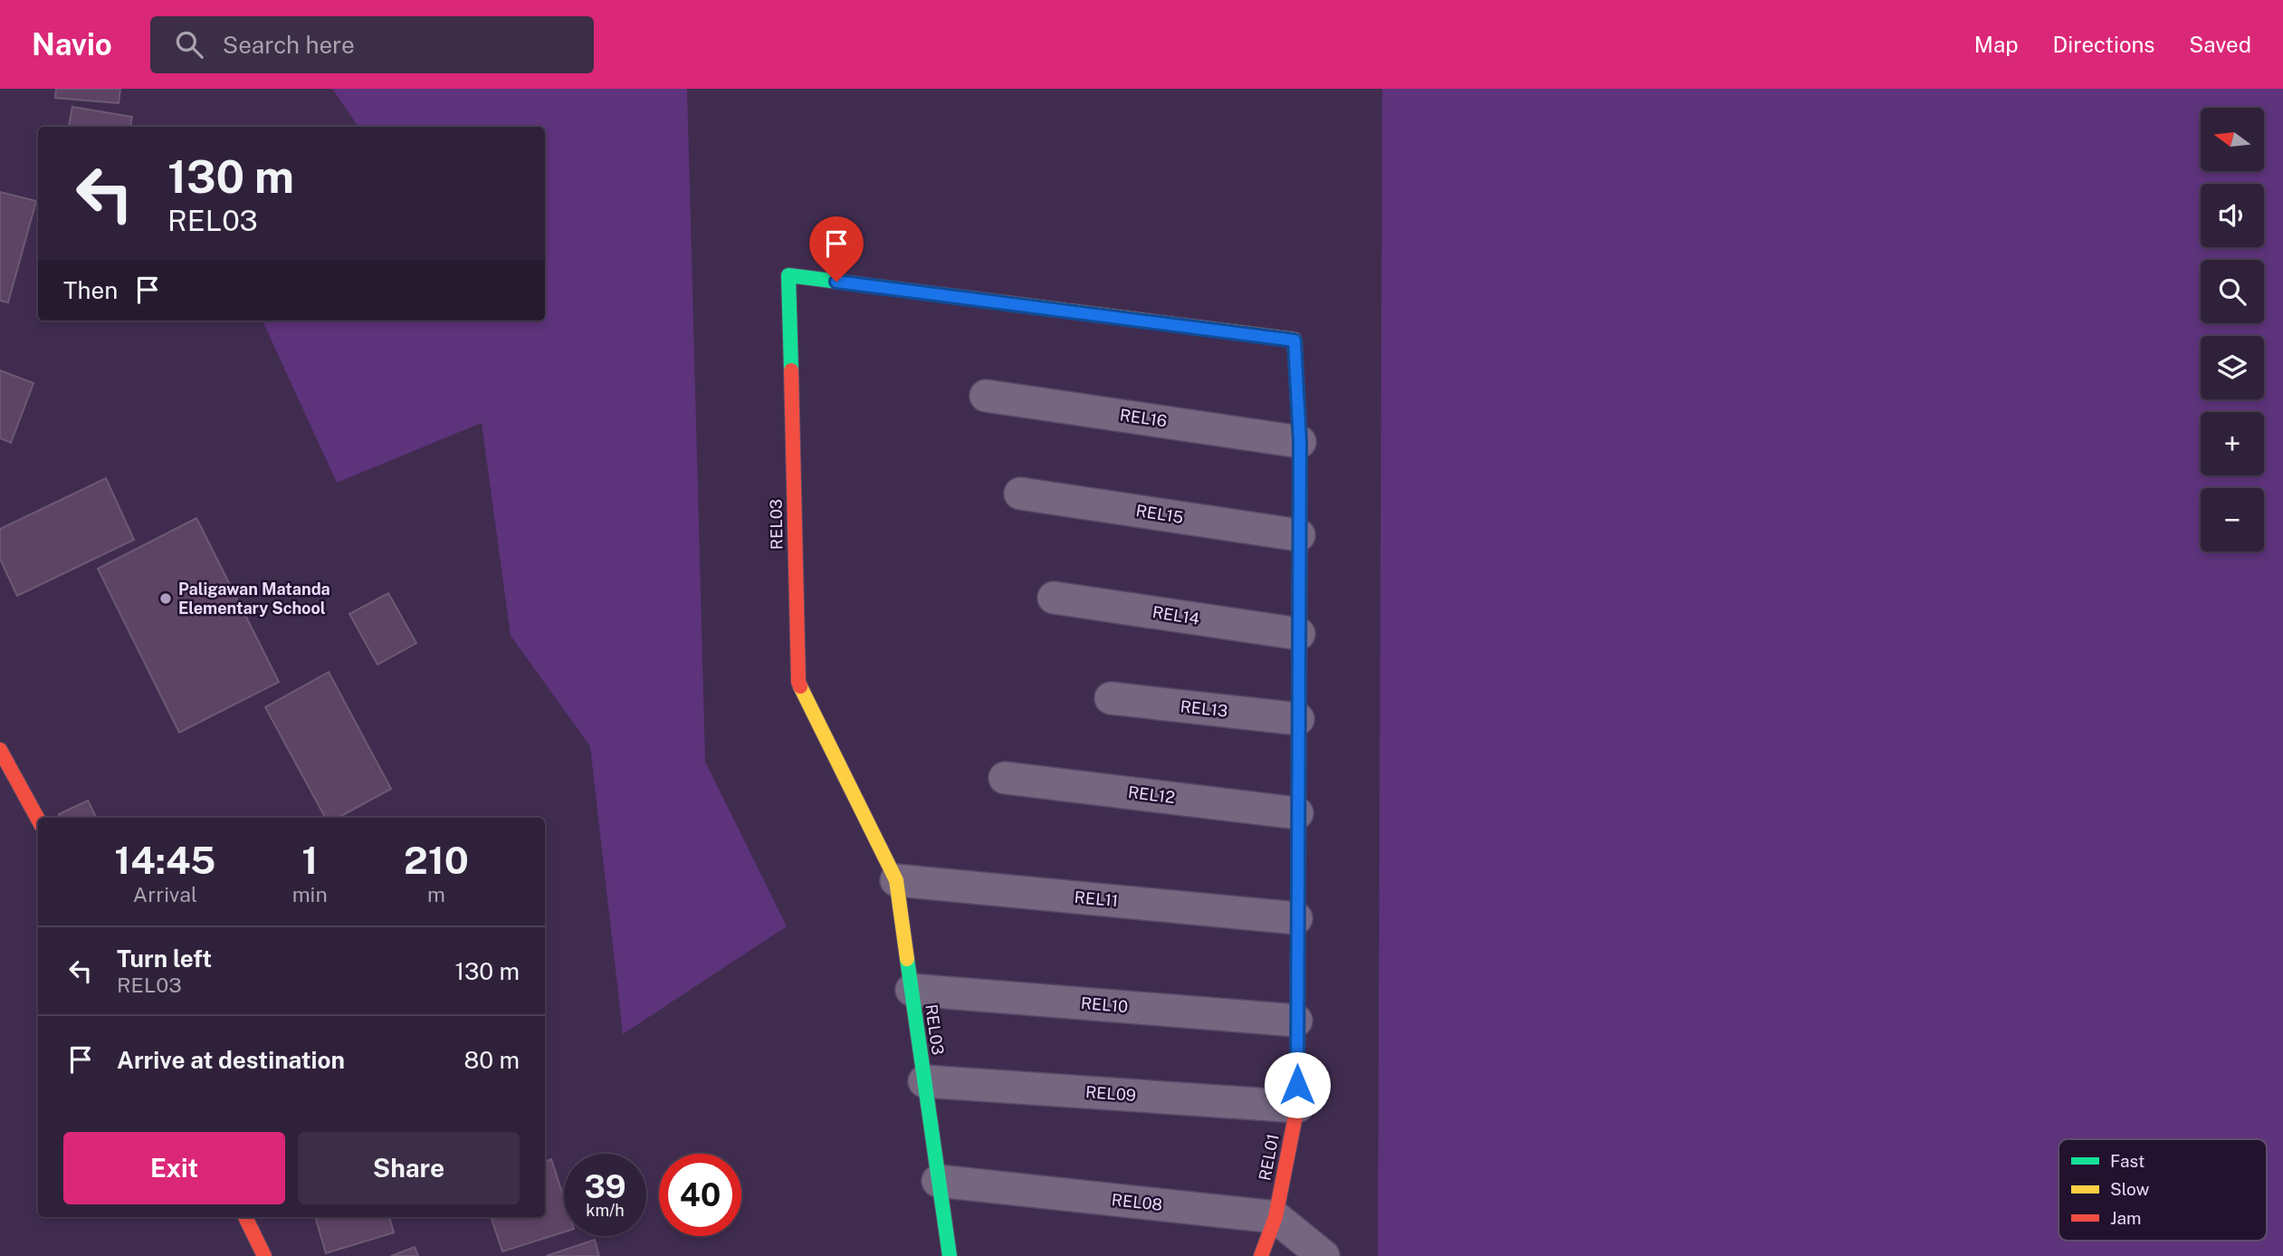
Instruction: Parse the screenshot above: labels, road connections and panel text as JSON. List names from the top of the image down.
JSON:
{
  "streets": {
    "street": [
      "REL16",
      "REL15",
      "REL03",
      "REL14",
      "REL13",
      "REL12",
      "REL11",
      "REL10",
      "REL09",
      "REL01",
      "REL08"
    ]
  },
  "crossings": [
    ["REL16", "REL01"],
    ["REL15", "REL01"],
    ["REL03", "REL11"],
    ["REL03", "REL10"],
    ["REL03", "REL09"],
    ["REL03", "REL01"],
    ["REL03", "REL08"],
    ["REL14", "REL01"],
    ["REL13", "REL01"],
    ["REL12", "REL01"],
    ["REL11", "REL01"],
    ["REL10", "REL01"],
    ["REL09", "REL01"],
    ["REL01", "REL08"]
  ],
  "places": ["Paligawan Matanda Elementary School"],
  "legend": ["Fast", "Slow", "Jam"],
  "north": "left",
  "page": {
    "header": "Navio",
    "search": "Search here",
    "nav": ["Map", "Directions", "Saved"],
    "map_buttons": ["+", "−"],
    "turn": ["130 m", "REL03"],
    "then": "Then",
    "eta": [
      "14:45",
      "Arrival",
      "1",
      "min",
      "210",
      "m"
    ],
    "list": [
      {
        "name": "Turn left",
        "note": "REL03",
        "value": "130 m"
      },
      {
        "name": "Arrive at destination",
        "value": "80 m"
      }
    ],
    "buttons": ["Exit", "Share"],
    "speed": "39 km/h",
    "limit": "40"
  }
}
